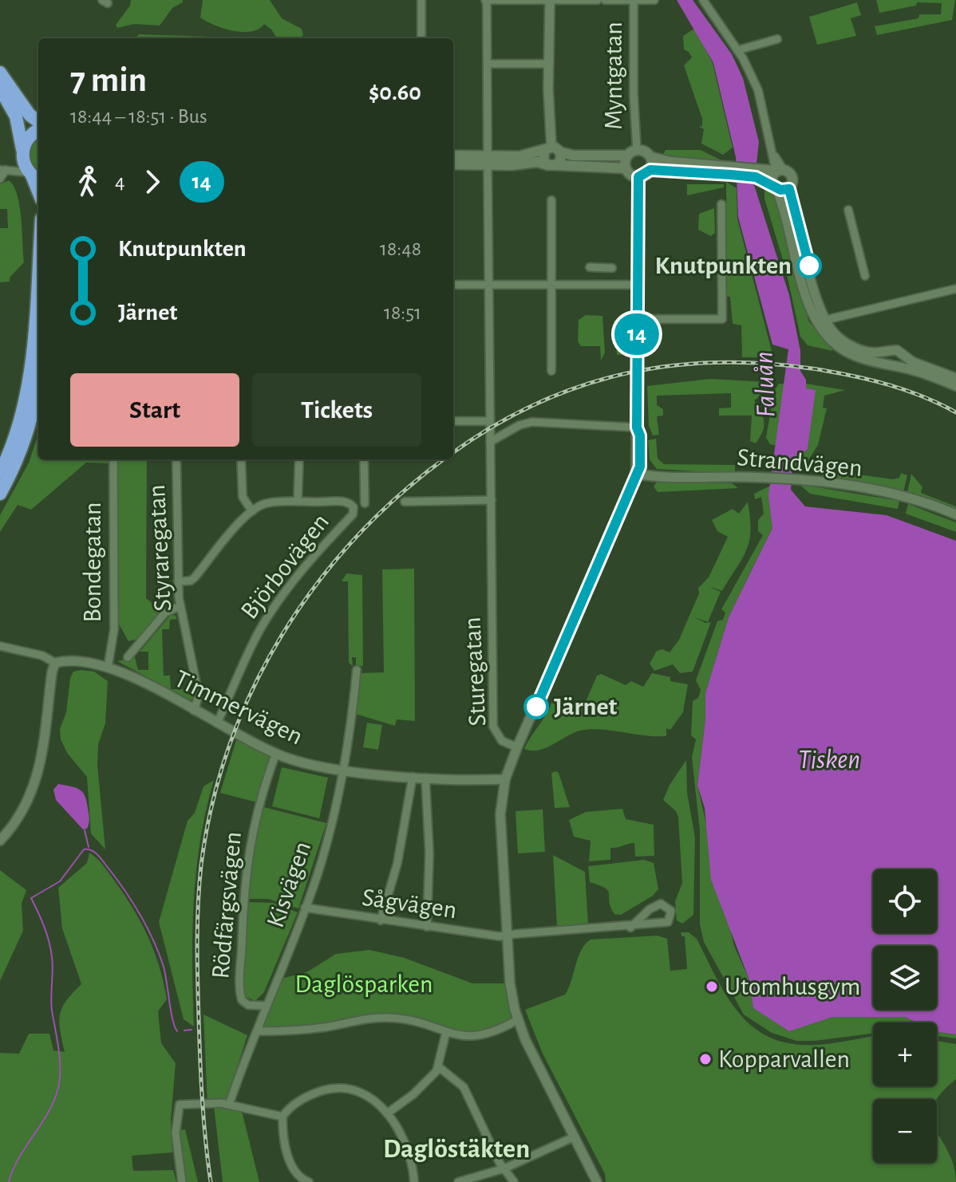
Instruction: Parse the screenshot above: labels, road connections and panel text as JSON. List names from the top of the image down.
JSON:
{
  "streets": {
    "street": [
      "Myntgatan",
      "Strandvägen",
      "Styraregatan",
      "Bondegatan",
      "Björbovägen",
      "Sturegatan",
      "Timmervägen",
      "Kisvägen",
      "Sågvägen",
      "Rödfärgsvägen"
    ]
  },
  "crossings": [
    ["Styraregatan", "Timmervägen"],
    ["Bondegatan", "Timmervägen"],
    ["Björbovägen", "Timmervägen"],
    ["Sturegatan", "Timmervägen"],
    ["Sturegatan", "Sågvägen"],
    ["Timmervägen", "Kisvägen"],
    ["Timmervägen", "Rödfärgsvägen"],
    ["Kisvägen", "Sågvägen"],
    ["Kisvägen", "Rödfärgsvägen"]
  ],
  "districts": ["Daglöstäkten"],
  "water": ["Faluån", "Tisken"],
  "parks": ["Daglösparken"],
  "places": [
    "Knutpunkten",
    "Järnet",
    "Utomhusgym",
    "Kopparvallen"
  ],
  "lines": ["bus line 14"],
  "page": {
    "on_map": "14",
    "heading": ["7 min", "18:44 – 18:51 · Bus", "$0.60"],
    "legs": ["4", "14"],
    "list": [
      {
        "name": "Knutpunkten",
        "value": "18:48"
      },
      {
        "name": "Järnet",
        "value": "18:51"
      }
    ],
    "buttons": ["Start", "Tickets"],
    "map_buttons": ["+", "−"]
  }
}
